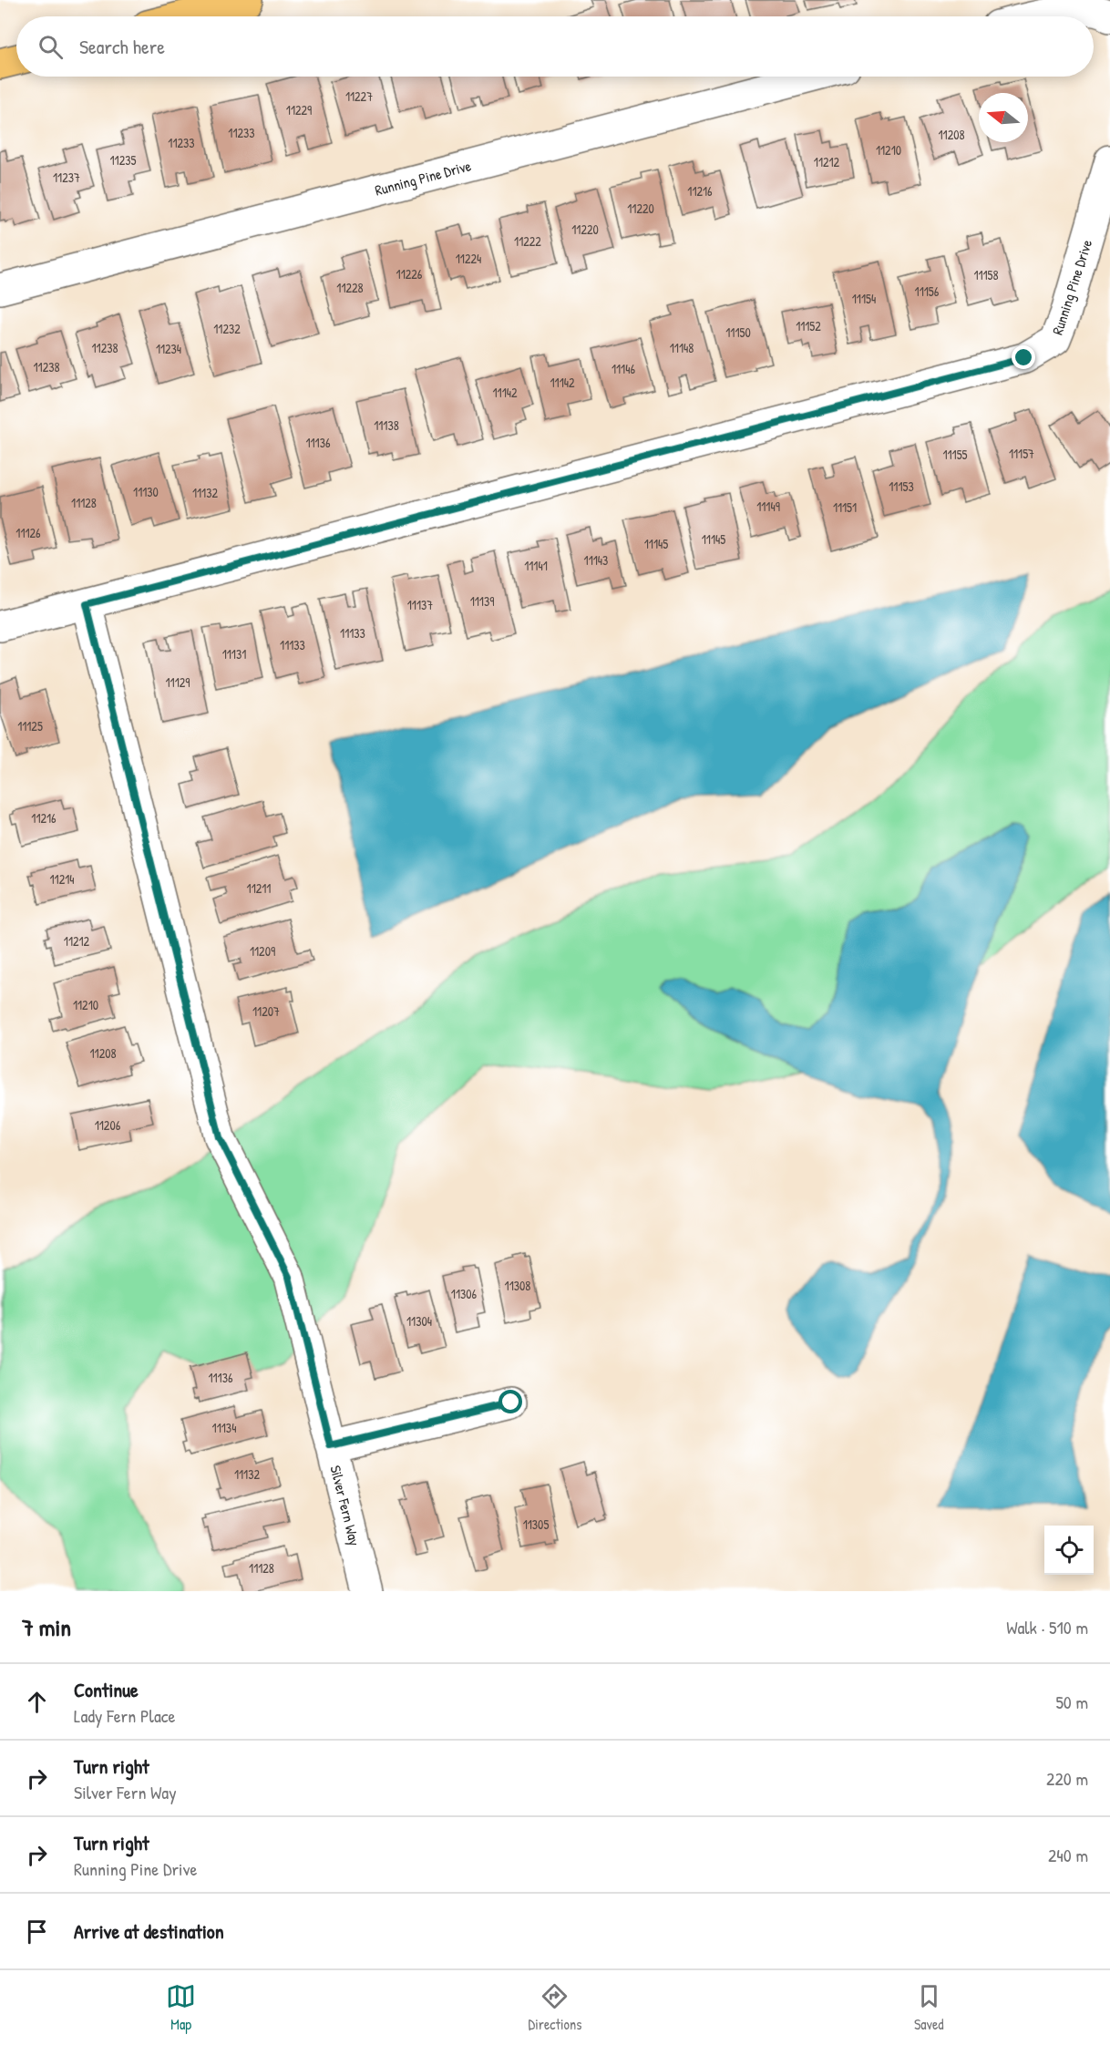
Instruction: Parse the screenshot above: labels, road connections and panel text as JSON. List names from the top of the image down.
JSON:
{
  "streets": {
    "street": ["Running Pine Drive", "Silver Fern Way"]
  },
  "crossings": [
    ["Running Pine Drive", "Silver Fern Way"]
  ],
  "house_numbers": [
    "11227",
    "11229",
    "11233",
    "11208",
    "11233",
    "11210",
    "11235",
    "11212",
    "11237",
    "11216",
    "11220",
    "11220",
    "11222",
    "11224",
    "11226",
    "11158",
    "11228",
    "11156",
    "11154",
    "11152",
    "11232",
    "11150",
    "11238",
    "11148",
    "11234",
    "11238",
    "11146",
    "11142",
    "11142",
    "11138",
    "11136",
    "11157",
    "11155",
    "11153",
    "11130",
    "11132",
    "11128",
    "11149",
    "11151",
    "11126",
    "11145",
    "11145",
    "11143",
    "11141",
    "11139",
    "11137",
    "11133",
    "11133",
    "11131",
    "11129",
    "11125",
    "11216",
    "11214",
    "11211",
    "11212",
    "11209",
    "11210",
    "11207",
    "11208",
    "11206",
    "11308",
    "11306",
    "11304",
    "11136",
    "11134",
    "11132",
    "11305",
    "11128"
  ],
  "north": "left",
  "page": {
    "search": "Search here",
    "heading": ["7 min", "Walk · 510 m"],
    "list": [
      ["Continue", "Lady Fern Place", "50 m"],
      ["Turn right", "Silver Fern Way", "220 m"],
      ["Turn right", "Running Pine Drive", "240 m"],
      "Arrive at destination"
    ],
    "nav": ["Map", "Directions", "Saved"]
  }
}
